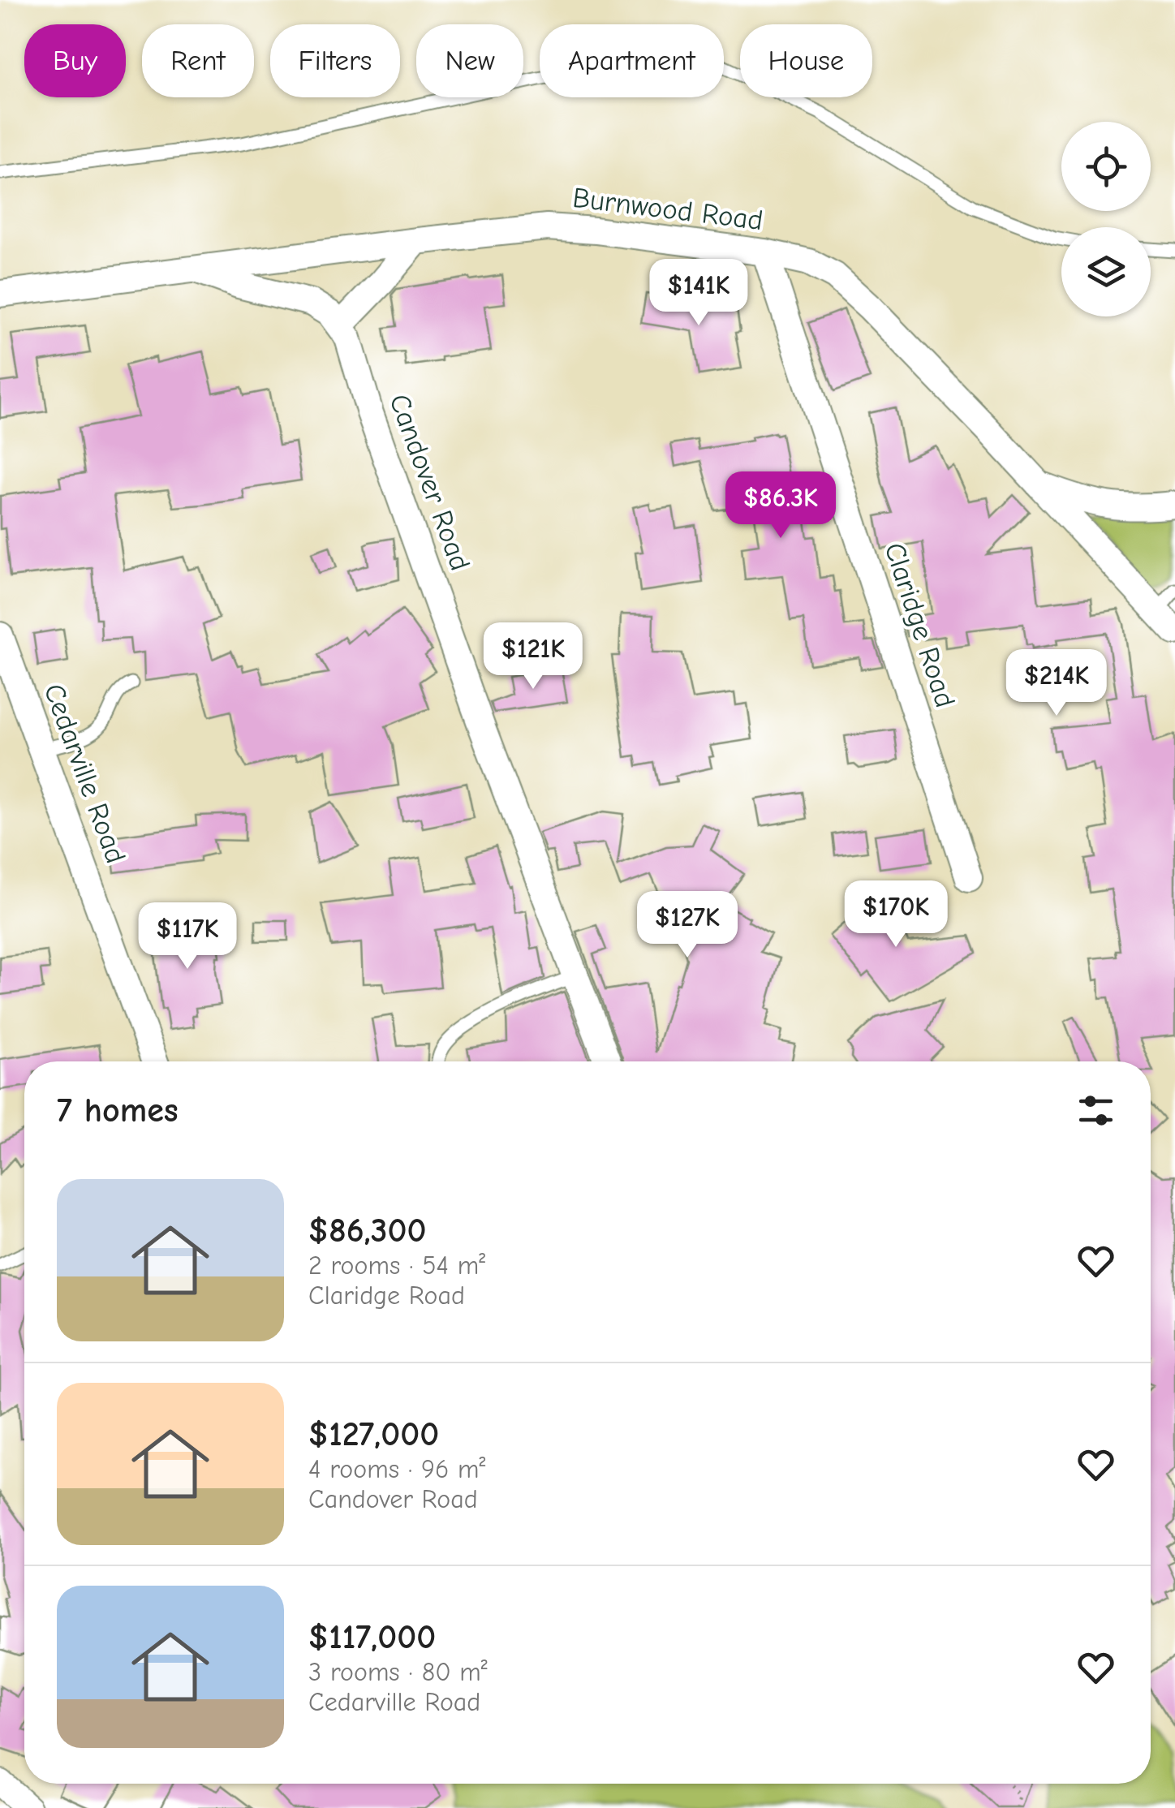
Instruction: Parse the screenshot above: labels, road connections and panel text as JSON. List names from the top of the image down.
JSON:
{
  "streets": {
    "street": [
      "Burnwood Road",
      "Candover Road",
      "Claridge Road",
      "Cedarville Road"
    ]
  },
  "crossings": [
    ["Burnwood Road", "Claridge Road"]
  ],
  "page": {
    "chip": [
      "Buy",
      "Rent",
      "Filters",
      "New",
      "Apartment",
      "House"
    ],
    "price": [
      "$141K",
      "$86.3K",
      "$121K",
      "$214K",
      "$170K",
      "$127K",
      "$117K"
    ],
    "heading": "7 homes",
    "list": [
      {
        "name": "$86,300",
        "note": "2 rooms · 54 m² · Claridge Road"
      },
      {
        "name": "$127,000",
        "note": "4 rooms · 96 m² · Candover Road"
      },
      {
        "name": "$117,000",
        "note": "3 rooms · 80 m² · Cedarville Road"
      }
    ]
  }
}
